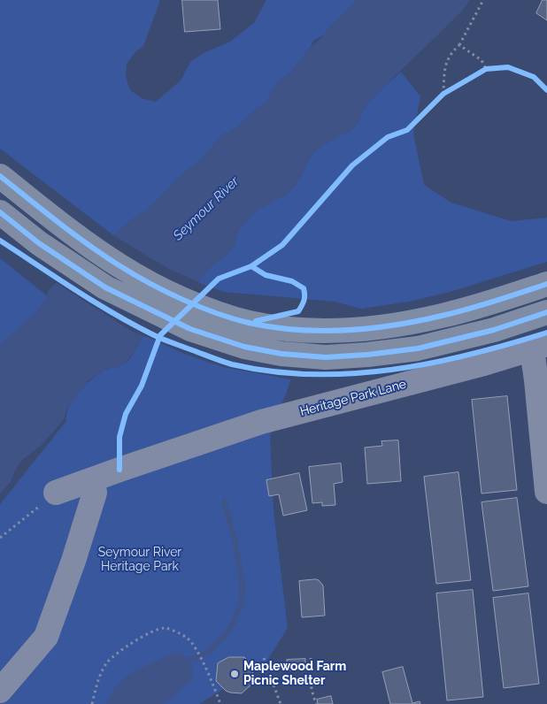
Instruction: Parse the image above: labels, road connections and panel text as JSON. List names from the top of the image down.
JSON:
{
  "streets": {
    "street": ["Heritage Park Lane"]
  },
  "water": ["Seymour River"],
  "parks": ["Seymour River Heritage Park"],
  "places": ["Maplewood Farm Picnic Shelter"]
}
